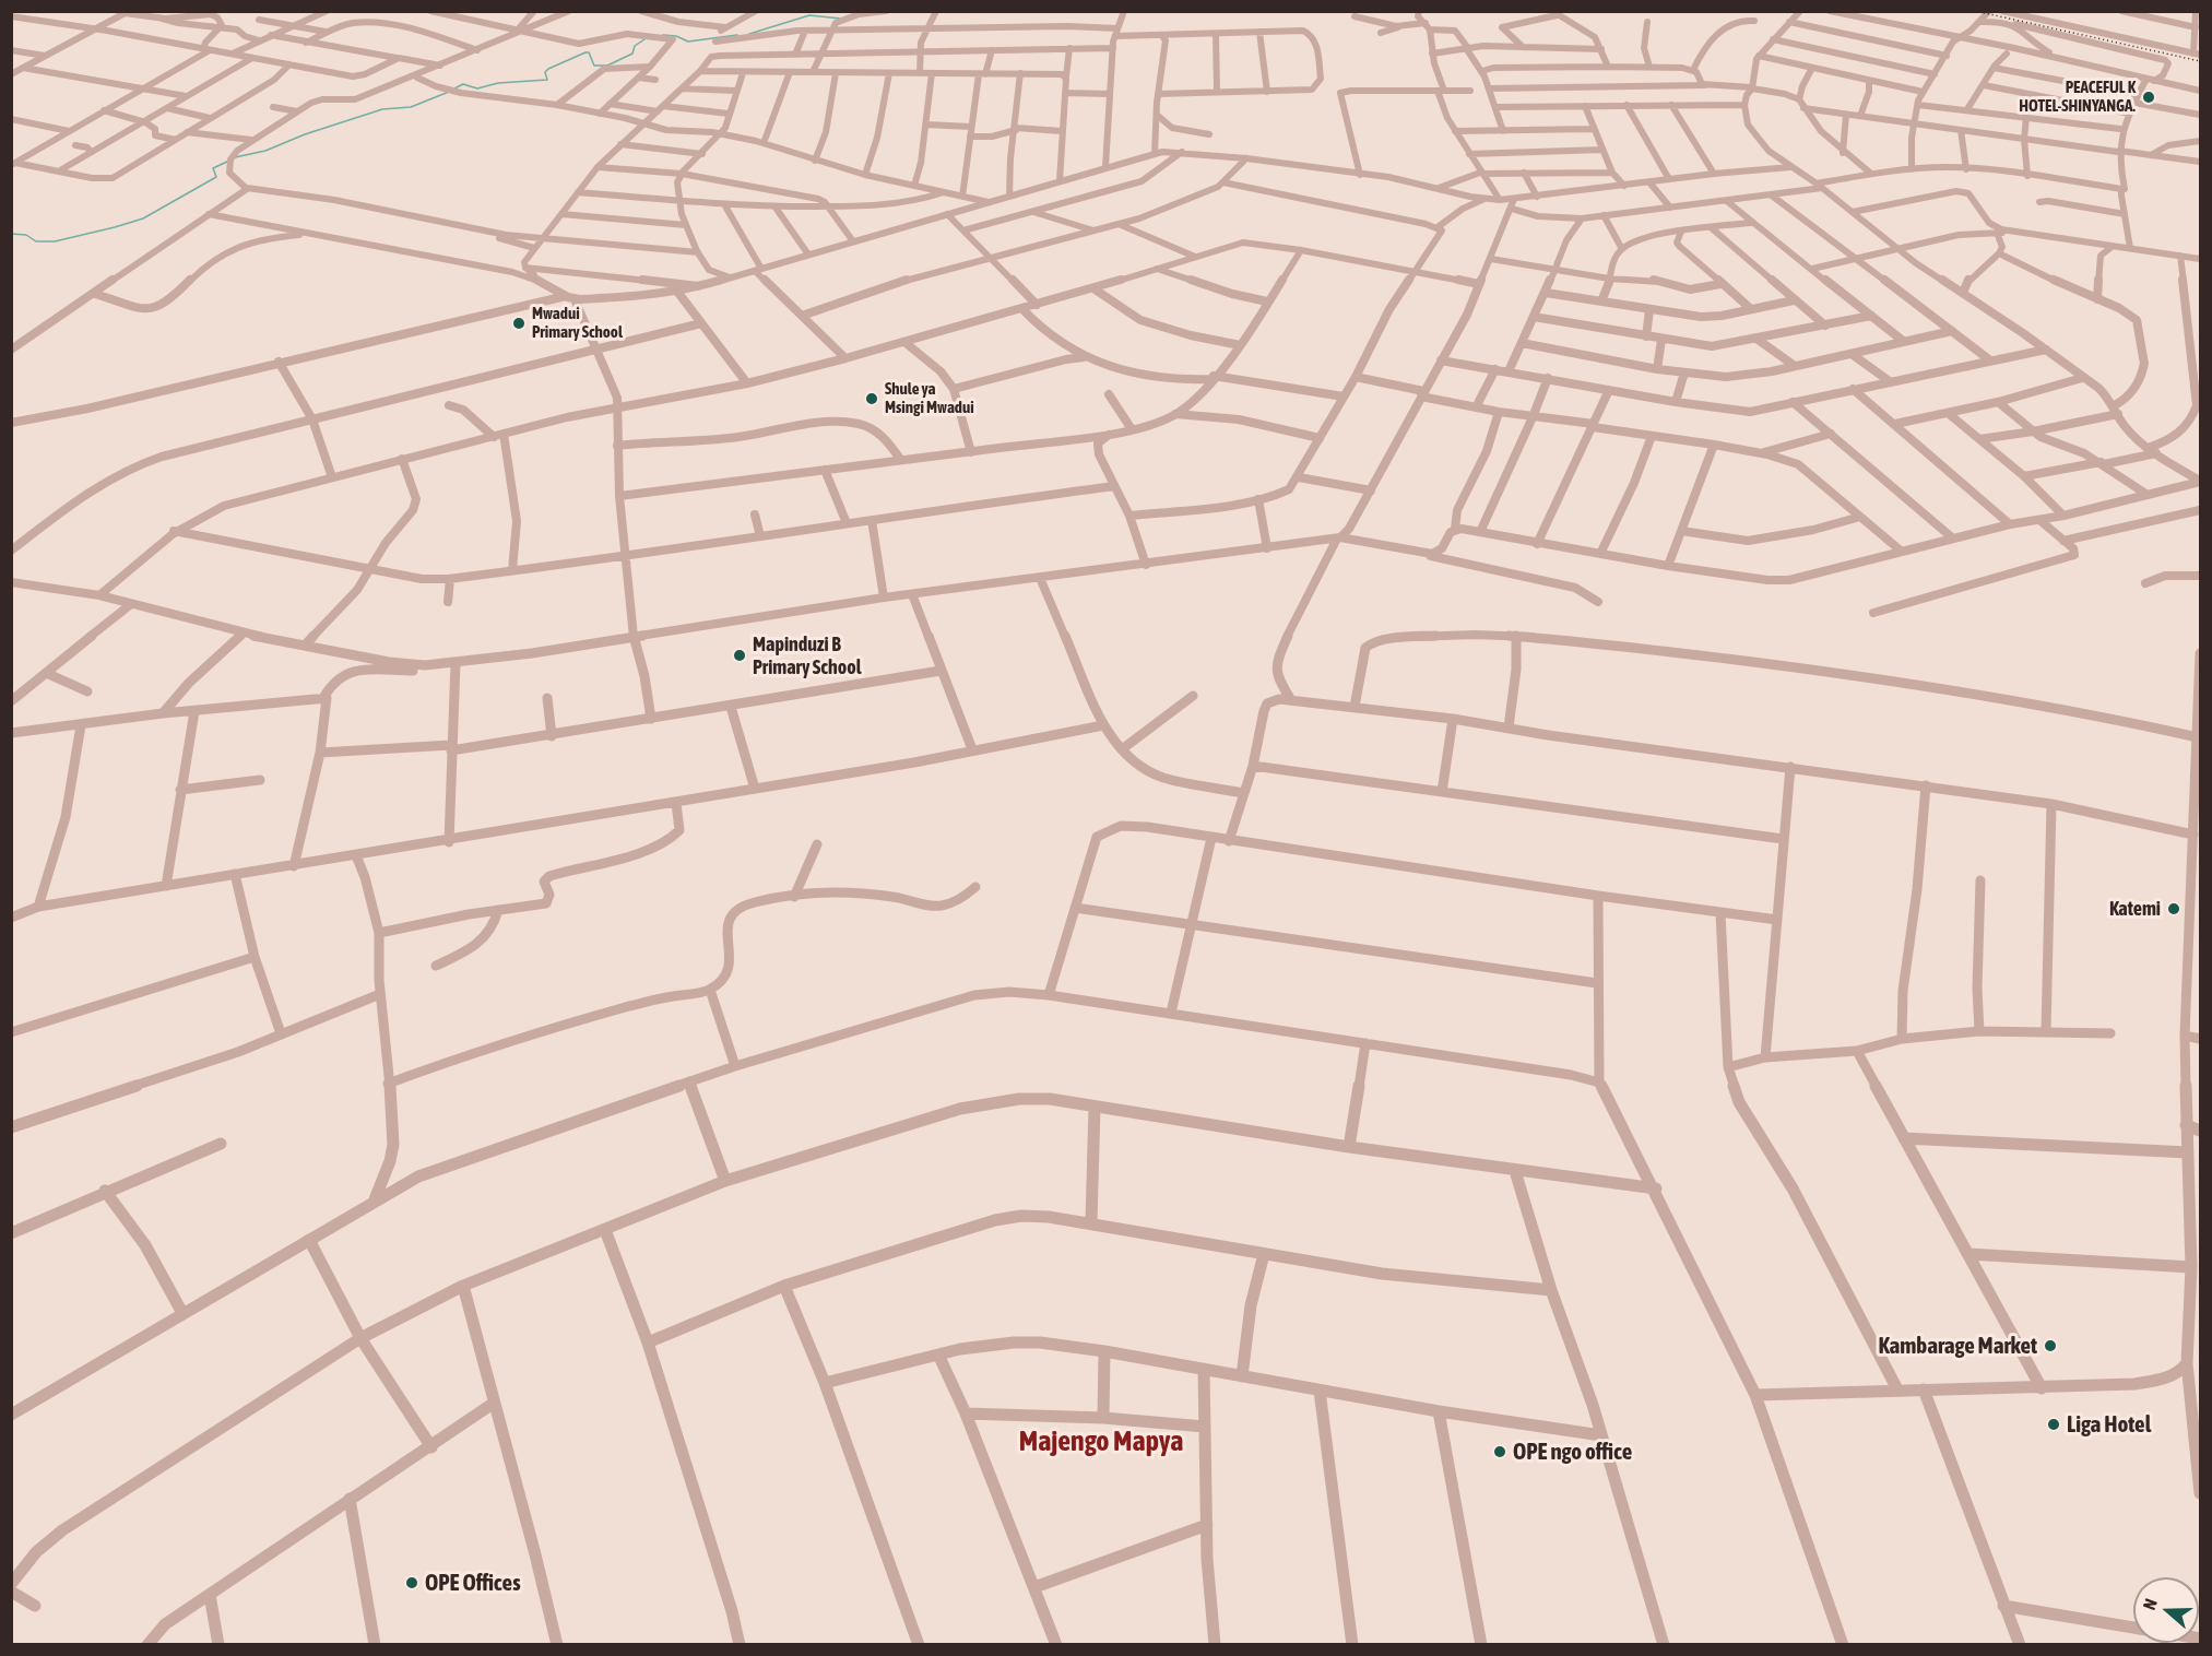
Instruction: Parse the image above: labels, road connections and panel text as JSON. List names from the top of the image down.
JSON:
{
  "districts": ["Majengo Mapya"],
  "places": [
    "PEACEFUL K HOTEL-SHINYANGA.",
    "Mwadui Primary School",
    "Shule ya Msingi Mwadui",
    "Mapinduzi B Primary School",
    "Katemi",
    "Kambarage Market",
    "Liga Hotel",
    "OPE ngo office",
    "OPE Offices"
  ],
  "north": "left"
}
